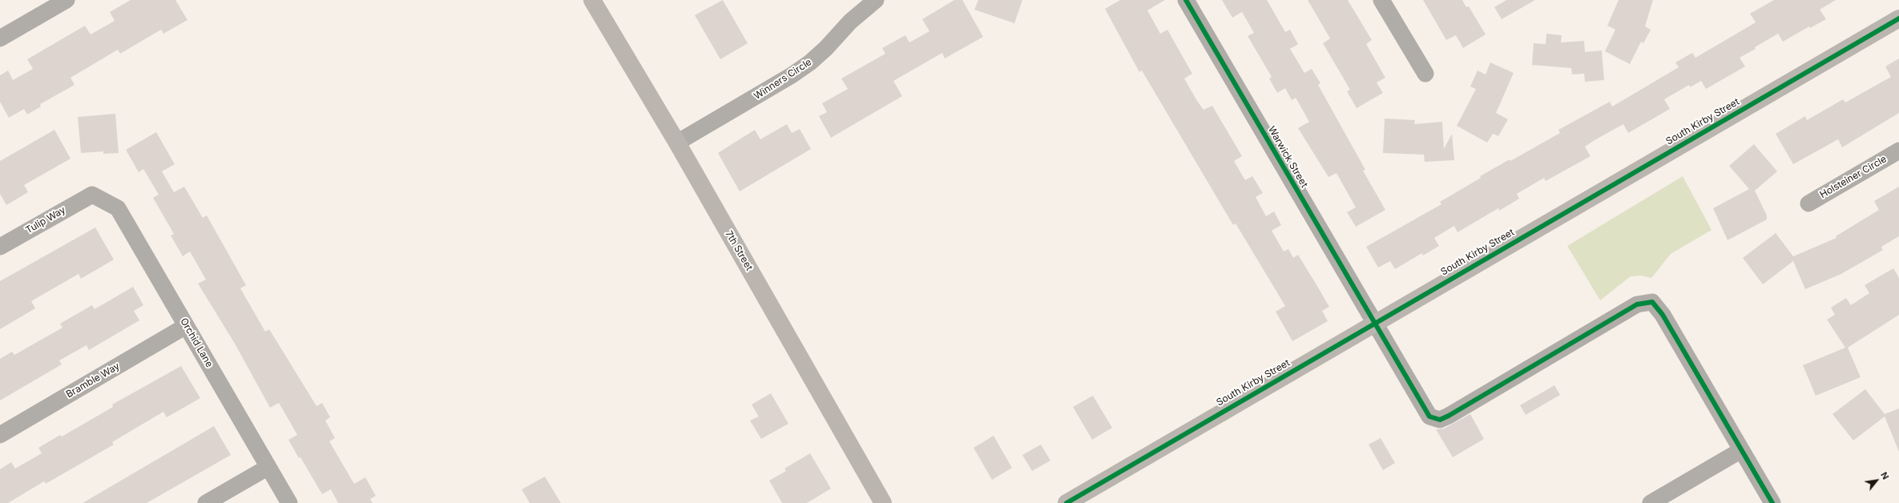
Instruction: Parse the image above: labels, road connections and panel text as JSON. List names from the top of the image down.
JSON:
{
  "streets": {
    "street": [
      "Winners Circle",
      "South Kirby Street",
      "Warwick Street",
      "Holsteiner Circle",
      "Tulip Way",
      "7th Street",
      "Orchid Lane",
      "Bramble Way"
    ]
  },
  "crossings": [
    ["Winners Circle", "7th Street"],
    ["South Kirby Street", "Warwick Street"],
    ["Tulip Way", "Orchid Lane"],
    ["Orchid Lane", "Bramble Way"]
  ],
  "north": "top right"
}
